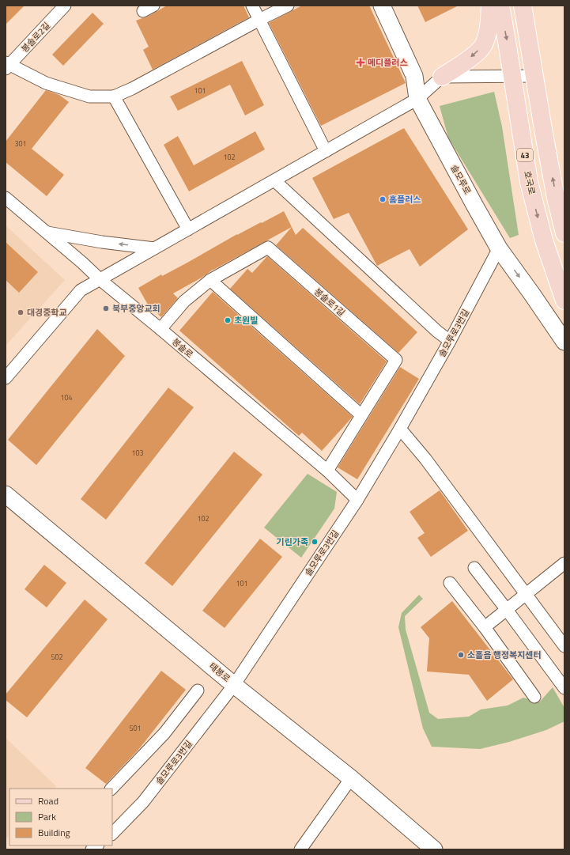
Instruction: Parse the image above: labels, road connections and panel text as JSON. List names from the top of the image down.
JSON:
{
  "streets": {
    "main road": [
      "43",
      "솔모루로",
      "호국로",
      "태봉로"
    ],
    "street": [
      "봉솔로2길",
      "봉솔로1길",
      "솔모루로3번길",
      "봉솔로"
    ]
  },
  "crossings": [
    ["솔모루로", "솔모루로3번길"],
    ["봉솔로1길", "봉솔로"],
    ["솔모루로3번길", "봉솔로"],
    ["솔모루로3번길", "태봉로"]
  ],
  "places": {
    "health": ["메디플러스"],
    "other": [
      "홈플러스",
      "북부중앙교회",
      "대경중학교",
      "초원빌",
      "기린가족",
      "소흘읍 행정복지센터"
    ]
  },
  "house_numbers": [
    "101",
    "301",
    "102",
    "104",
    "103",
    "102",
    "101",
    "502",
    "501"
  ],
  "legend": ["Road", "Park", "Building"]
}
